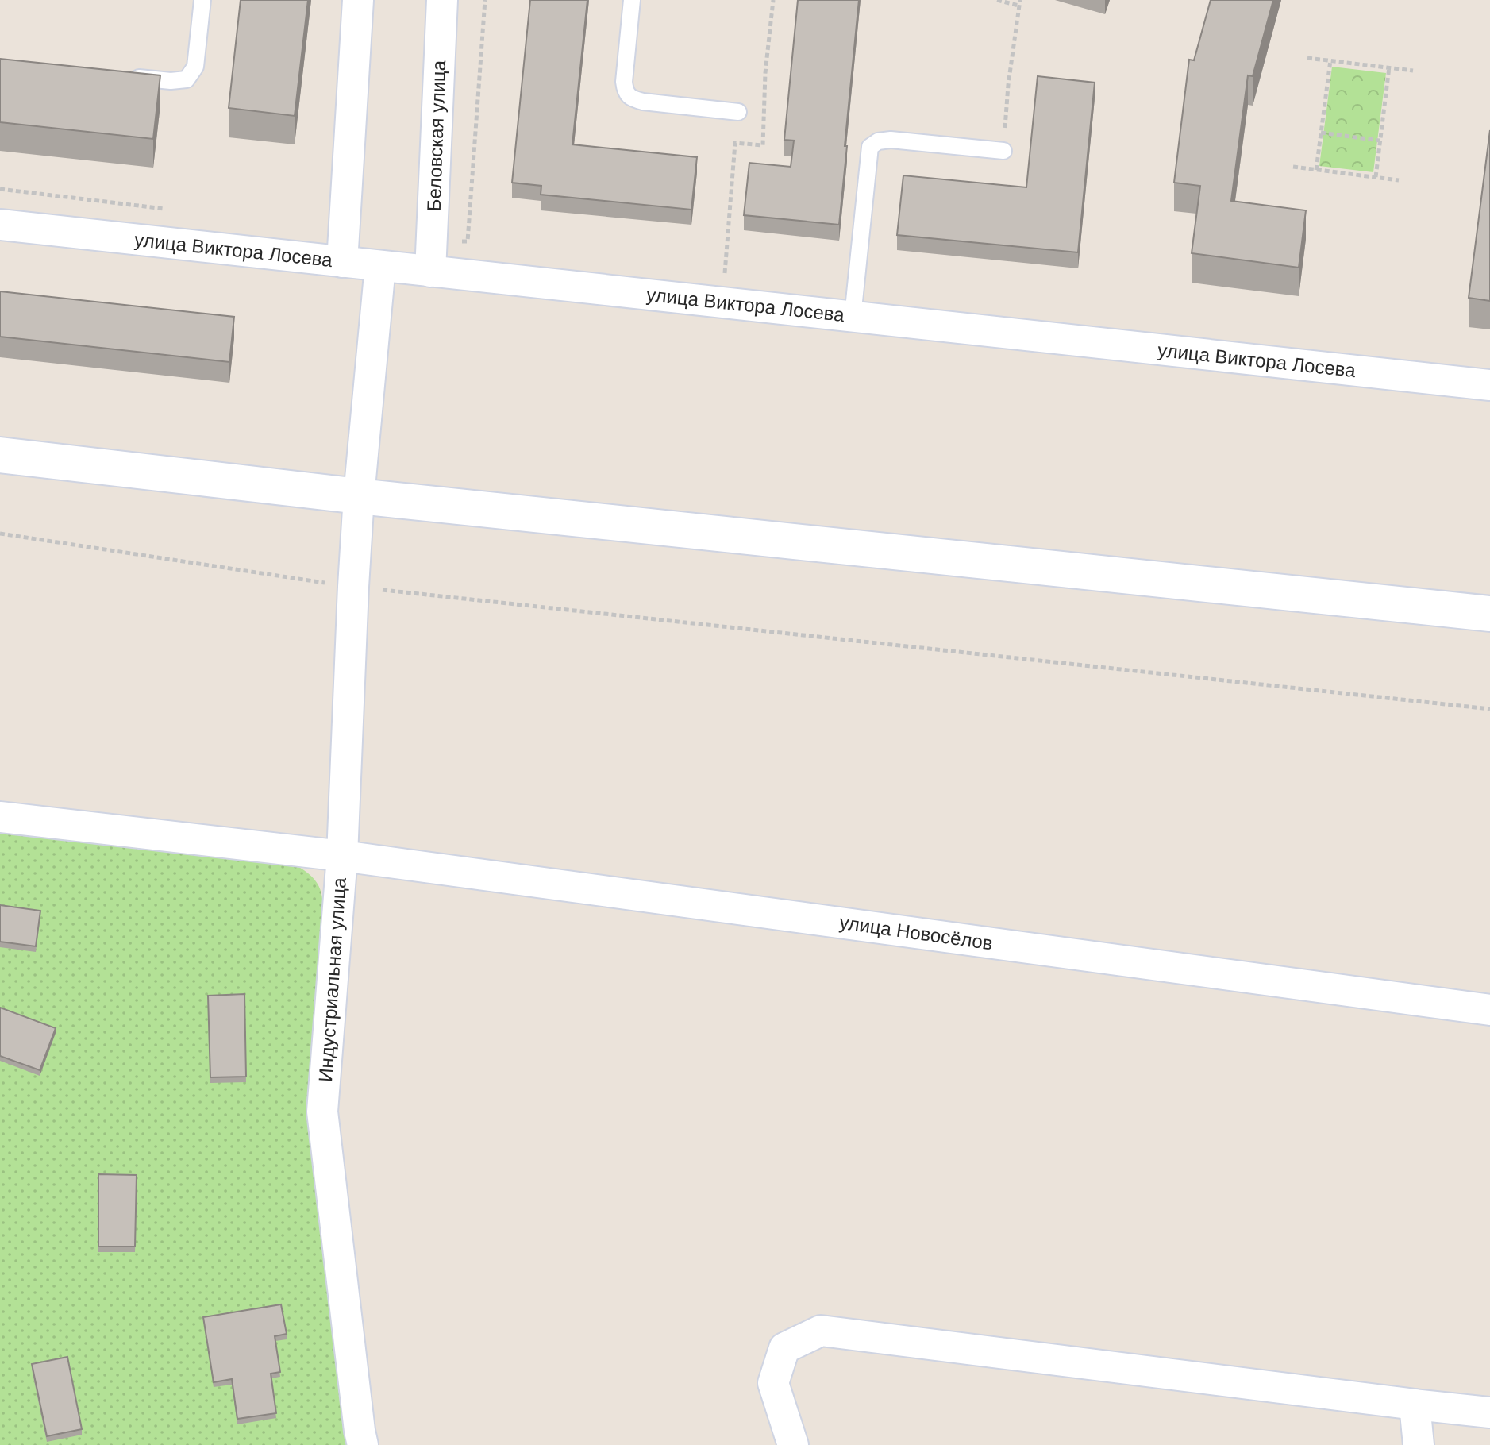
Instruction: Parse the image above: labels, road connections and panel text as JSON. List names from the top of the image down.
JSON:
{
  "streets": {
    "street": [
      "Беловская улица",
      "улица Виктора Лосева",
      "улица Новосёлов",
      "Индустриальная улица"
    ]
  },
  "crossings": [
    ["Беловская улица", "улица Виктора Лосева"],
    ["улица Новосёлов", "Индустриальная улица"]
  ]
}
